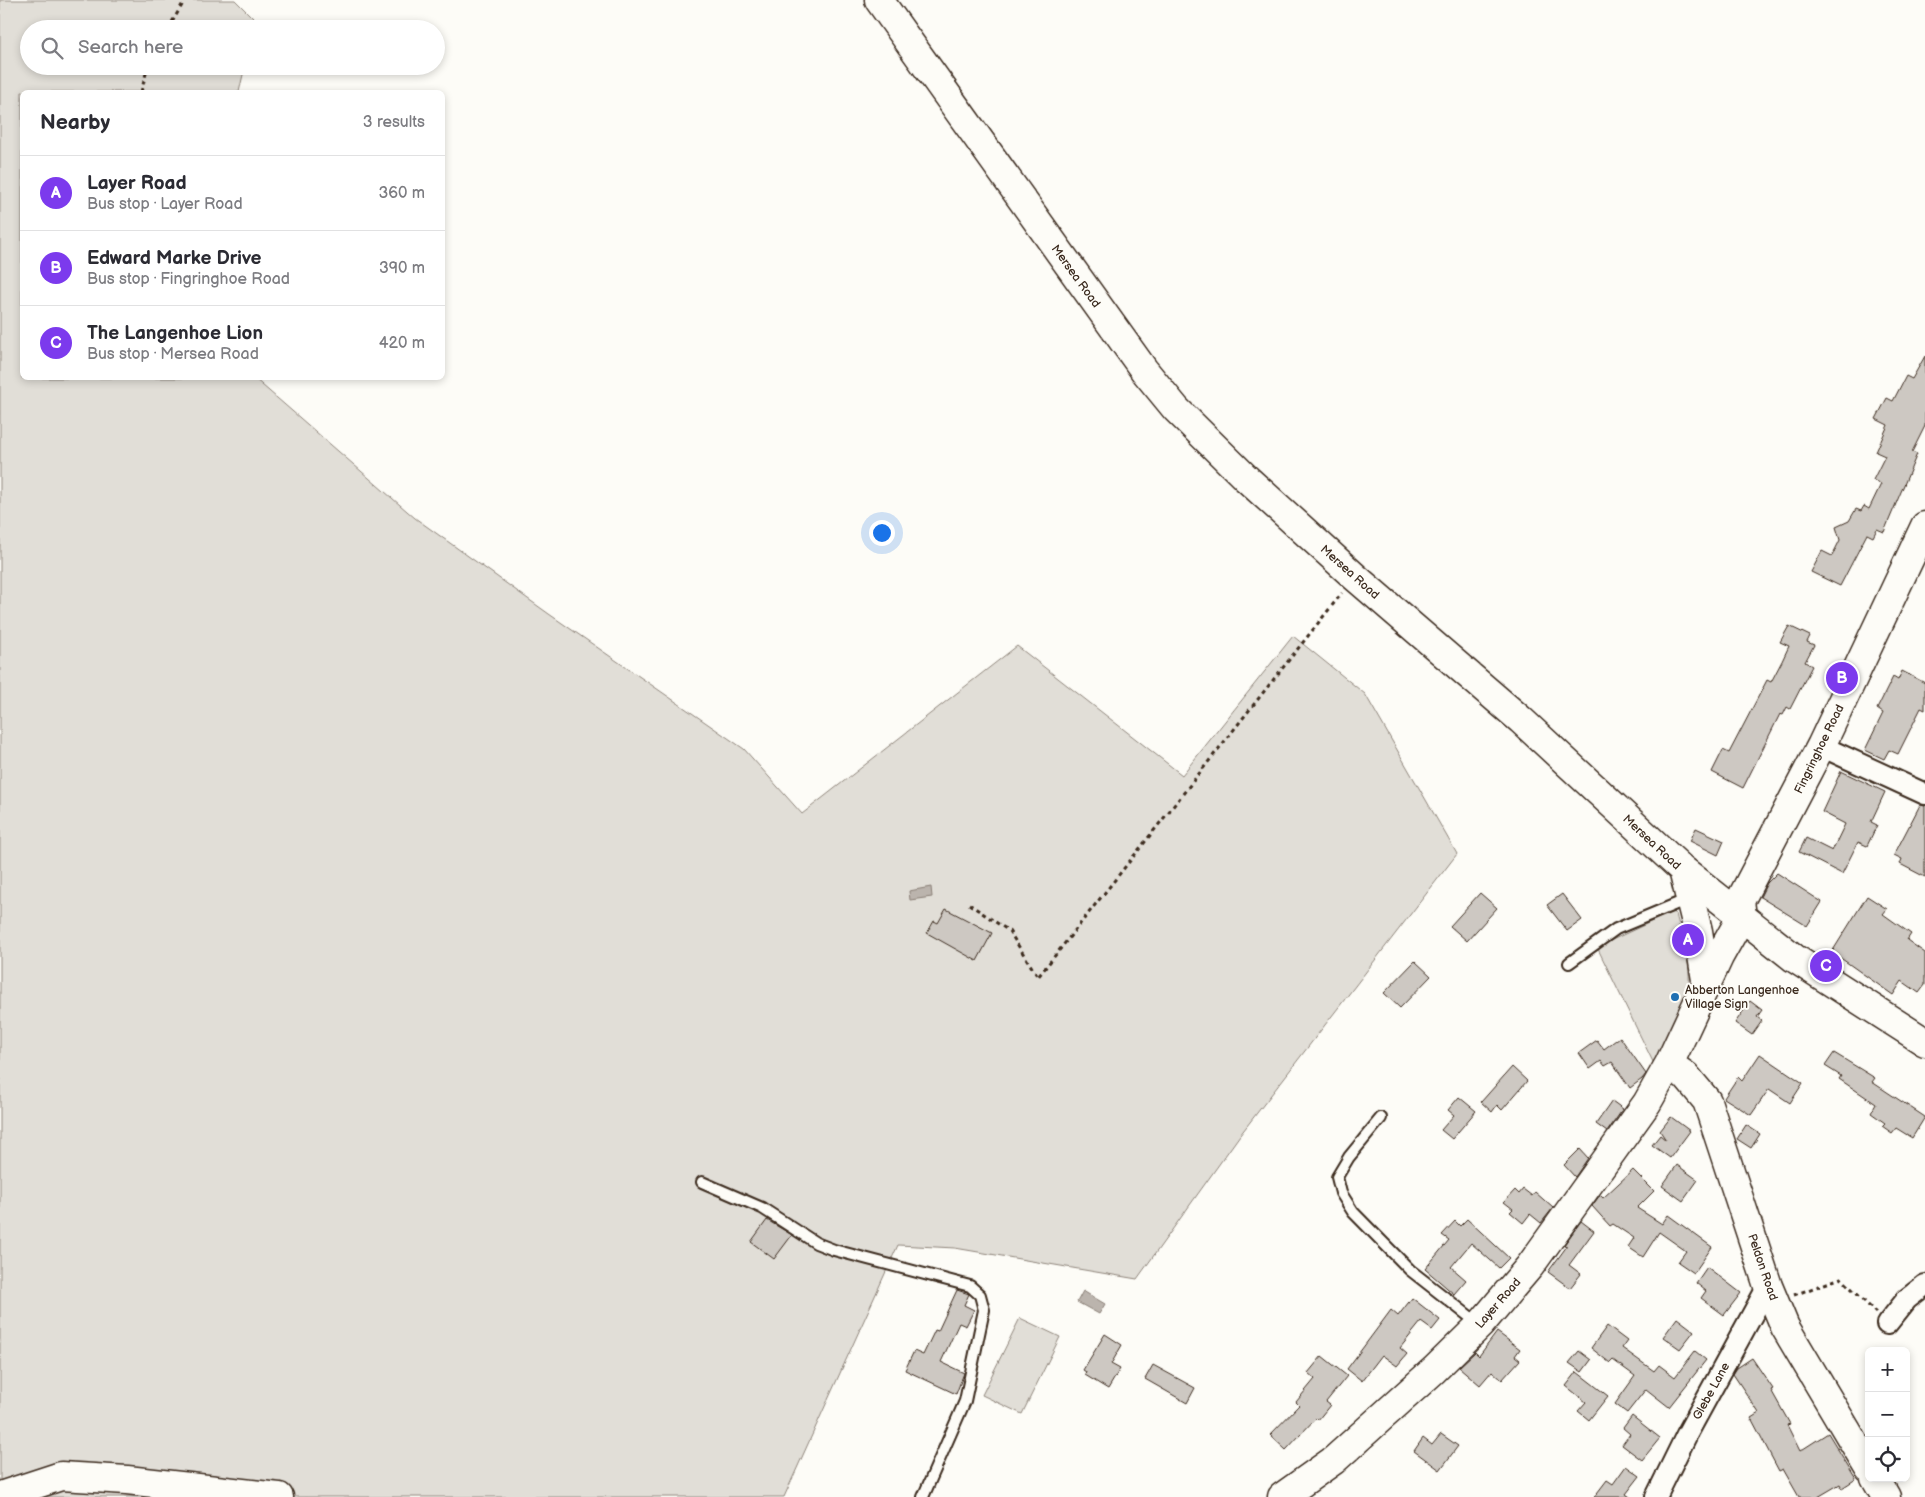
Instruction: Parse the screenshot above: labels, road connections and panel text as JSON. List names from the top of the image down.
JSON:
{
  "streets": {
    "street": [
      "Mersea Road",
      "Fingringhoe Road",
      "Peldon Road",
      "Layer Road",
      "Glebe Lane"
    ]
  },
  "crossings": [
    ["Mersea Road", "Fingringhoe Road"],
    ["Mersea Road", "Layer Road"],
    ["Fingringhoe Road", "Layer Road"],
    ["Peldon Road", "Layer Road"],
    ["Peldon Road", "Glebe Lane"]
  ],
  "places": ["Abberton Langenhoe Village Sign"],
  "page": {
    "search": "Search here",
    "heading": ["Nearby", "3 results"],
    "list": [
      {
        "mark": "A",
        "name": "Layer Road",
        "note": "Bus stop · Layer Road",
        "value": "360 m"
      },
      {
        "mark": "B",
        "name": "Edward Marke Drive",
        "note": "Bus stop · Fingringhoe Road",
        "value": "390 m"
      },
      {
        "mark": "C",
        "name": "The Langenhoe Lion",
        "note": "Bus stop · Mersea Road",
        "value": "420 m"
      }
    ],
    "pins": ["B", "A", "C"],
    "map_buttons": ["+", "−"]
  }
}
